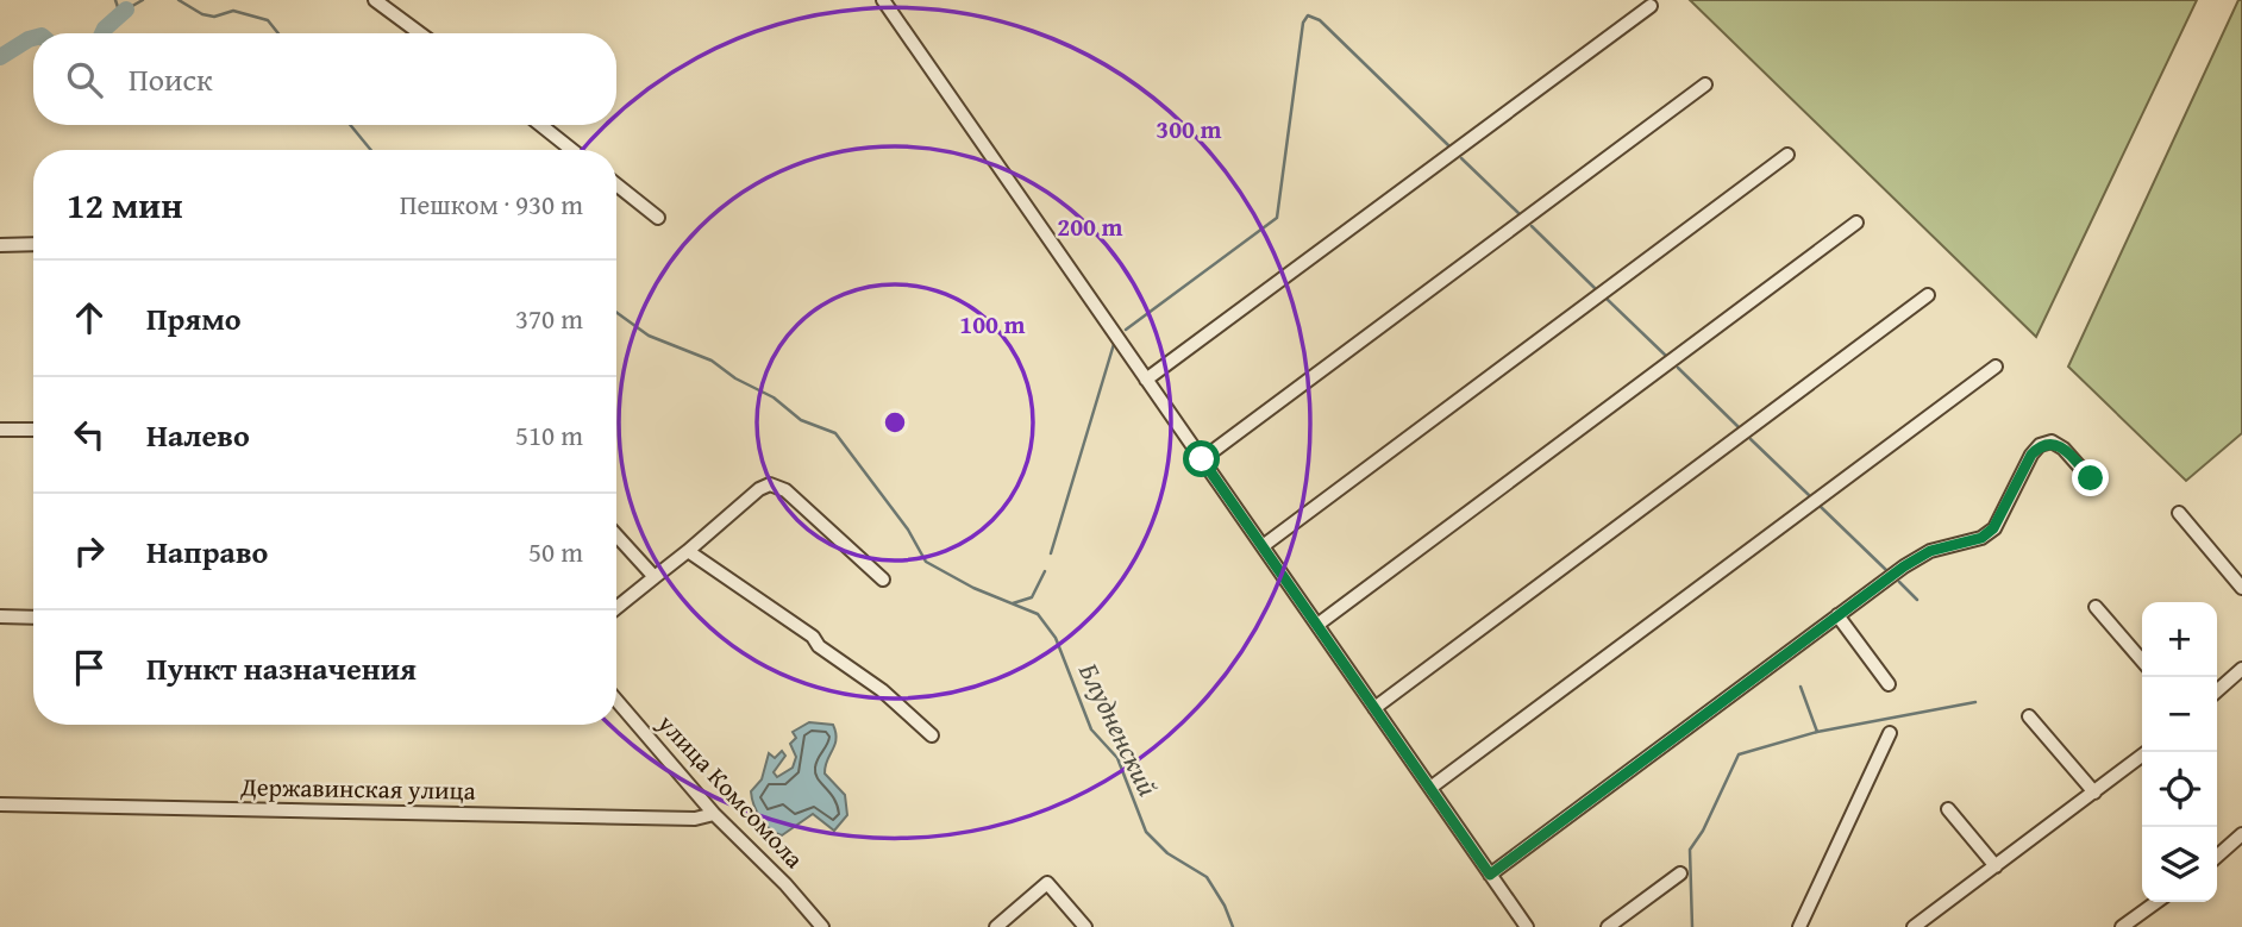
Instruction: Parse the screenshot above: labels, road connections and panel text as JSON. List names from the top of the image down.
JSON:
{
  "streets": {
    "street": ["Державинская улица", "улица Комсомола"]
  },
  "crossings": [
    ["Державинская улица", "улица Комсомола"]
  ],
  "water": ["Блудненский"],
  "page": {
    "search": "Поиск",
    "heading": ["12 мин", "Пешком · 930 m"],
    "list": [
      ["Прямо", "370 m"],
      ["Налево", "510 m"],
      ["Направо", "50 m"],
      "Пункт назначения"
    ],
    "map_buttons": ["+", "−"]
  },
  "rings": ["300 m", "200 m", "100 m"]
}
